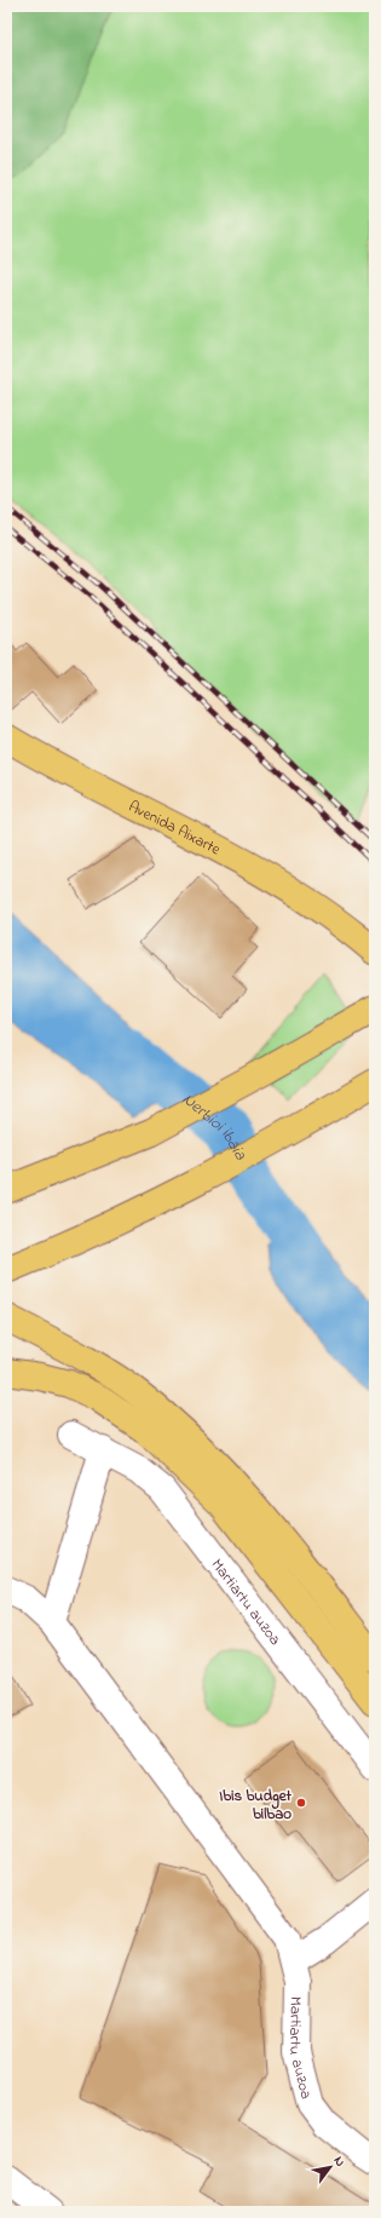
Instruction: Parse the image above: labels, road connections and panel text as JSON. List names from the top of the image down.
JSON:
{
  "streets": {
    "main road": ["Avenida Aixarte"],
    "street": ["Martiartu auzoa"]
  },
  "water": ["Nerbioi ibaia"],
  "places": ["Ibis budget bilbao"],
  "north": "top right"
}
